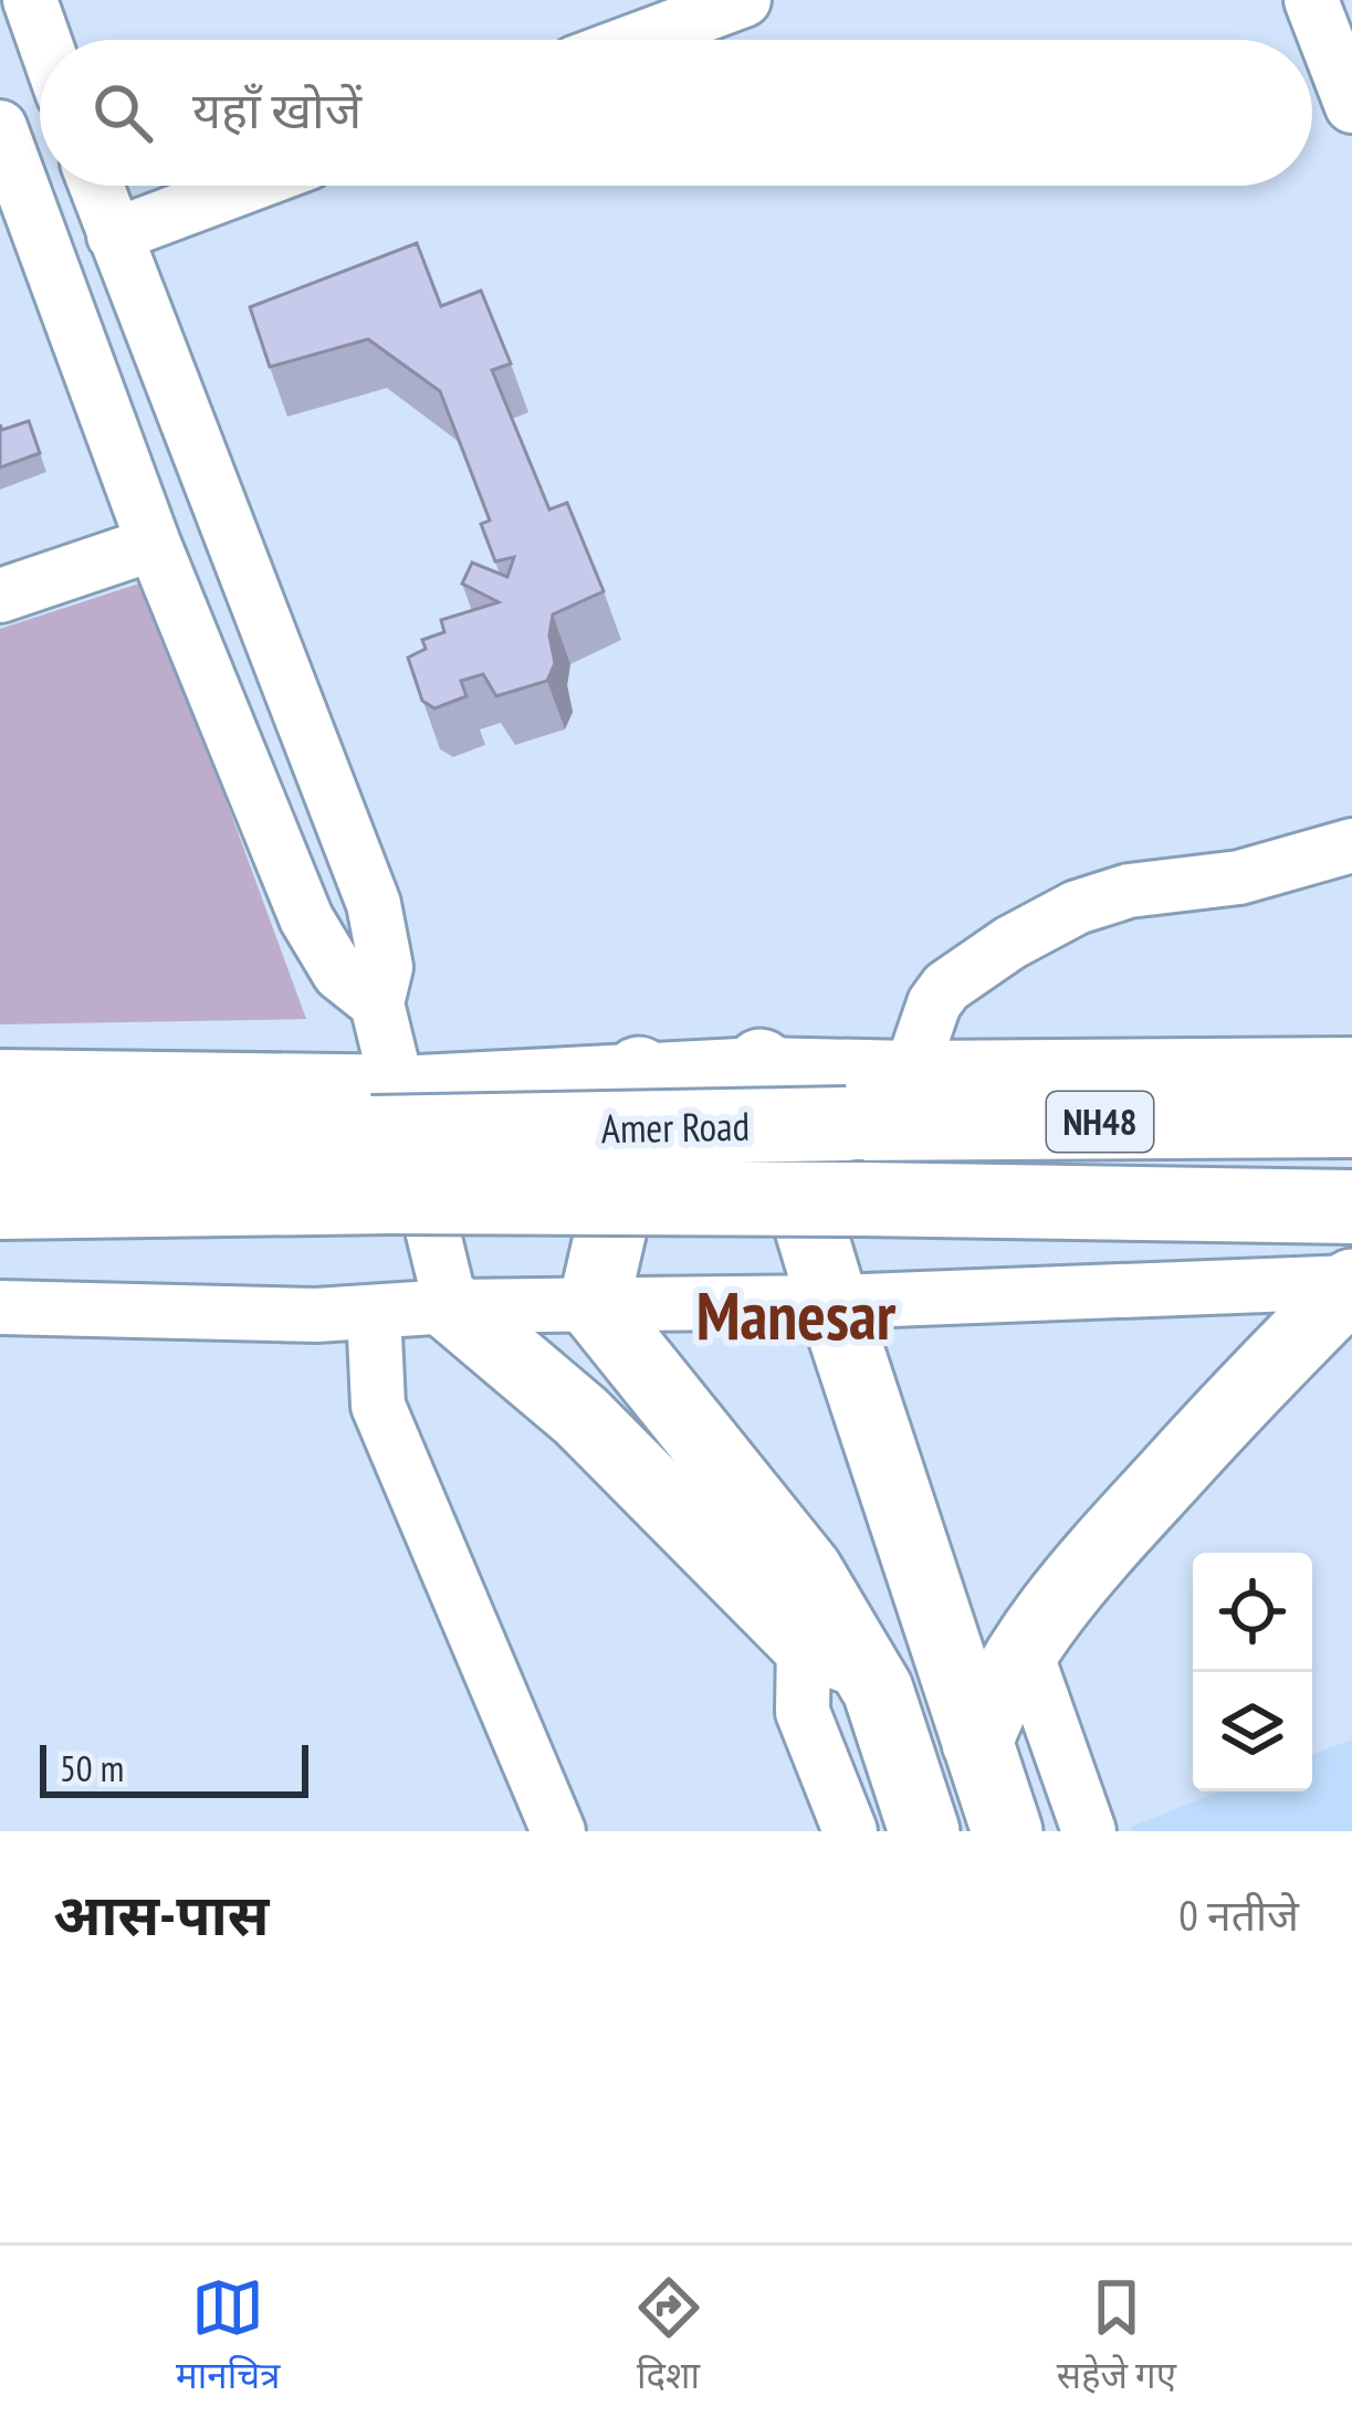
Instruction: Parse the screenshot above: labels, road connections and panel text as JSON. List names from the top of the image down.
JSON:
{
  "streets": {
    "highway": ["NH48", "Amer Road"]
  },
  "districts": ["Manesar"],
  "scale_bar": "50 m",
  "page": {
    "search": "यहाँ खोजें",
    "scale": "50 m",
    "heading": ["आस-पास", "0 नतीजे"],
    "nav": ["मानचित्र", "दिशा", "सहेजे गए"]
  }
}
